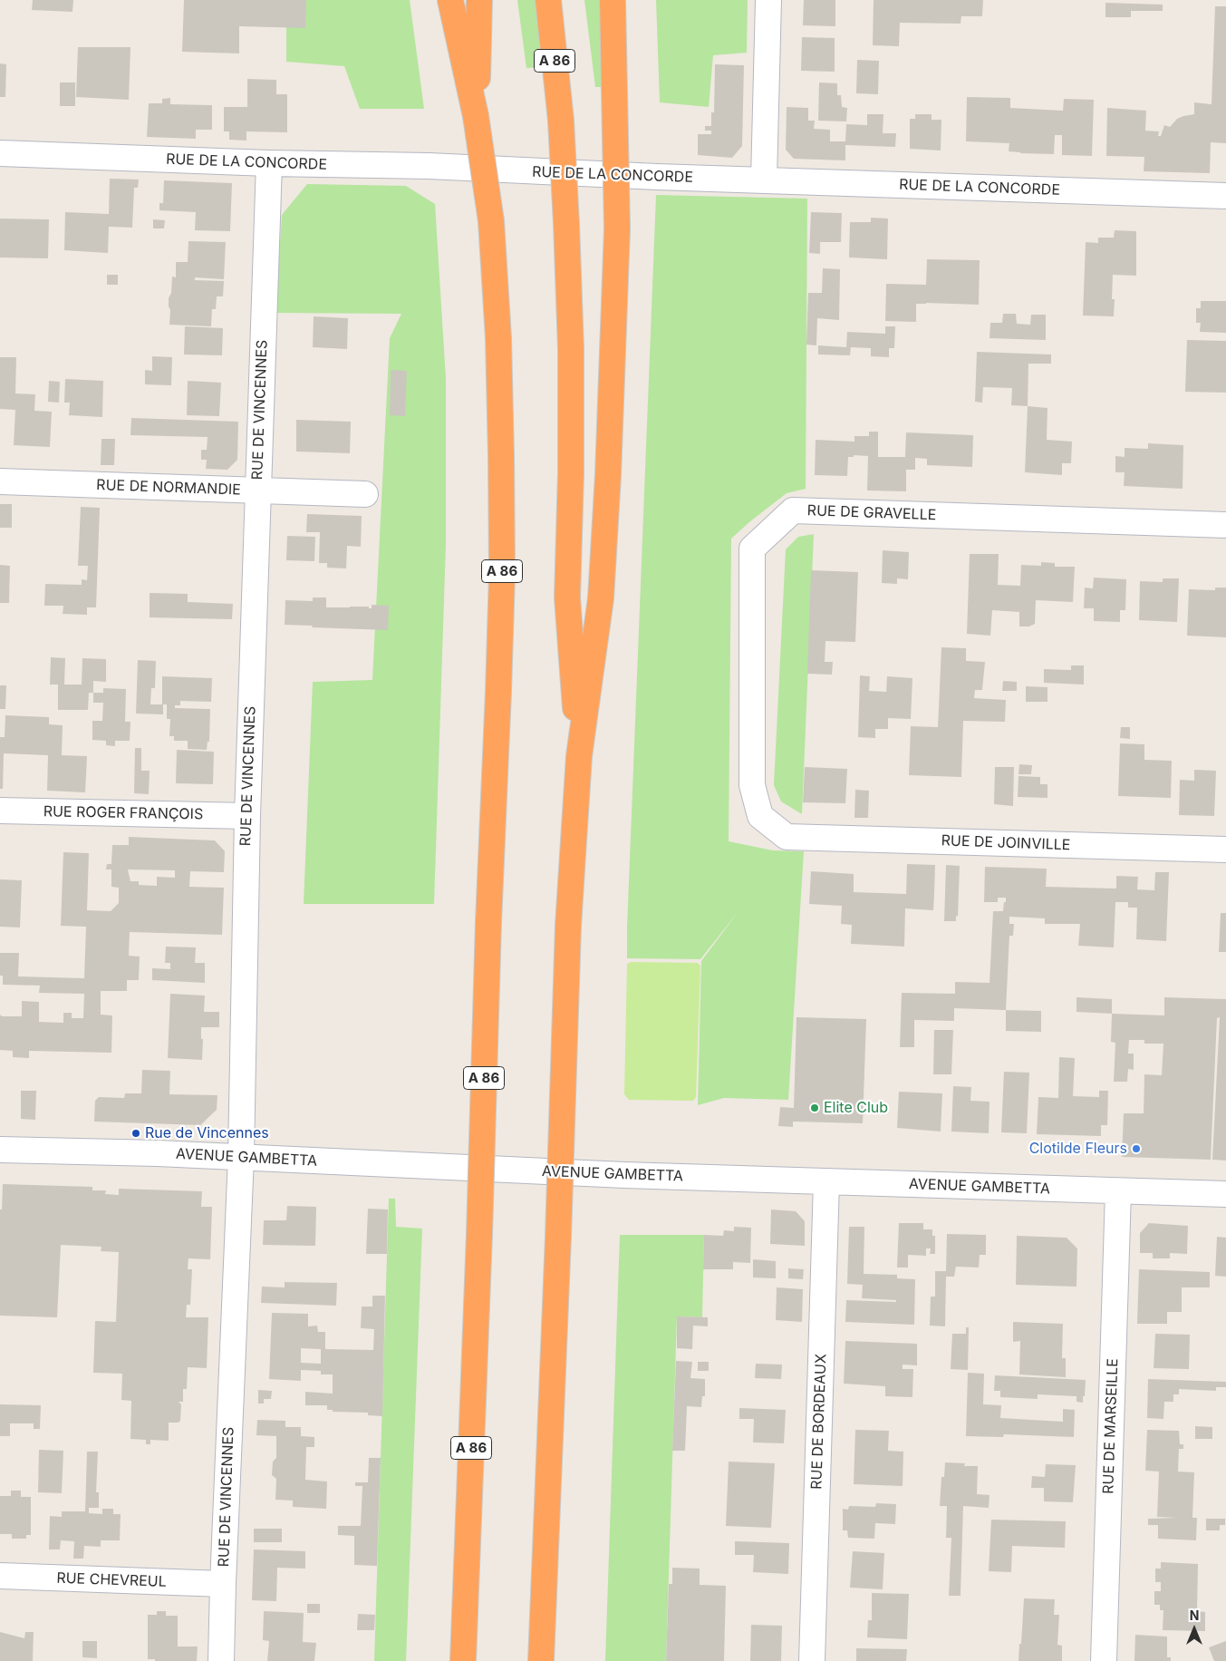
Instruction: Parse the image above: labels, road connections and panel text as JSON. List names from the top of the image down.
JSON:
{
  "streets": {
    "highway": ["A 86"],
    "street": [
      "RUE DE LA CONCORDE",
      "RUE DE VINCENNES",
      "RUE DE NORMANDIE",
      "RUE DE GRAVELLE",
      "RUE ROGER FRANÇOIS",
      "RUE DE JOINVILLE",
      "AVENUE GAMBETTA",
      "RUE DE BORDEAUX",
      "RUE DE MARSEILLE",
      "RUE CHEVREUL"
    ]
  },
  "crossings": [
    ["RUE DE LA CONCORDE", "RUE DE VINCENNES"],
    ["RUE DE VINCENNES", "RUE DE NORMANDIE"],
    ["RUE DE VINCENNES", "RUE ROGER FRANÇOIS"],
    ["RUE DE VINCENNES", "AVENUE GAMBETTA"],
    ["RUE DE VINCENNES", "RUE CHEVREUL"],
    ["RUE DE GRAVELLE", "RUE DE JOINVILLE"],
    ["AVENUE GAMBETTA", "RUE DE BORDEAUX"],
    ["AVENUE GAMBETTA", "RUE DE MARSEILLE"]
  ],
  "places": ["Elite Club", "Rue de Vincennes", "Clotilde Fleurs"],
  "north": "top"
}
